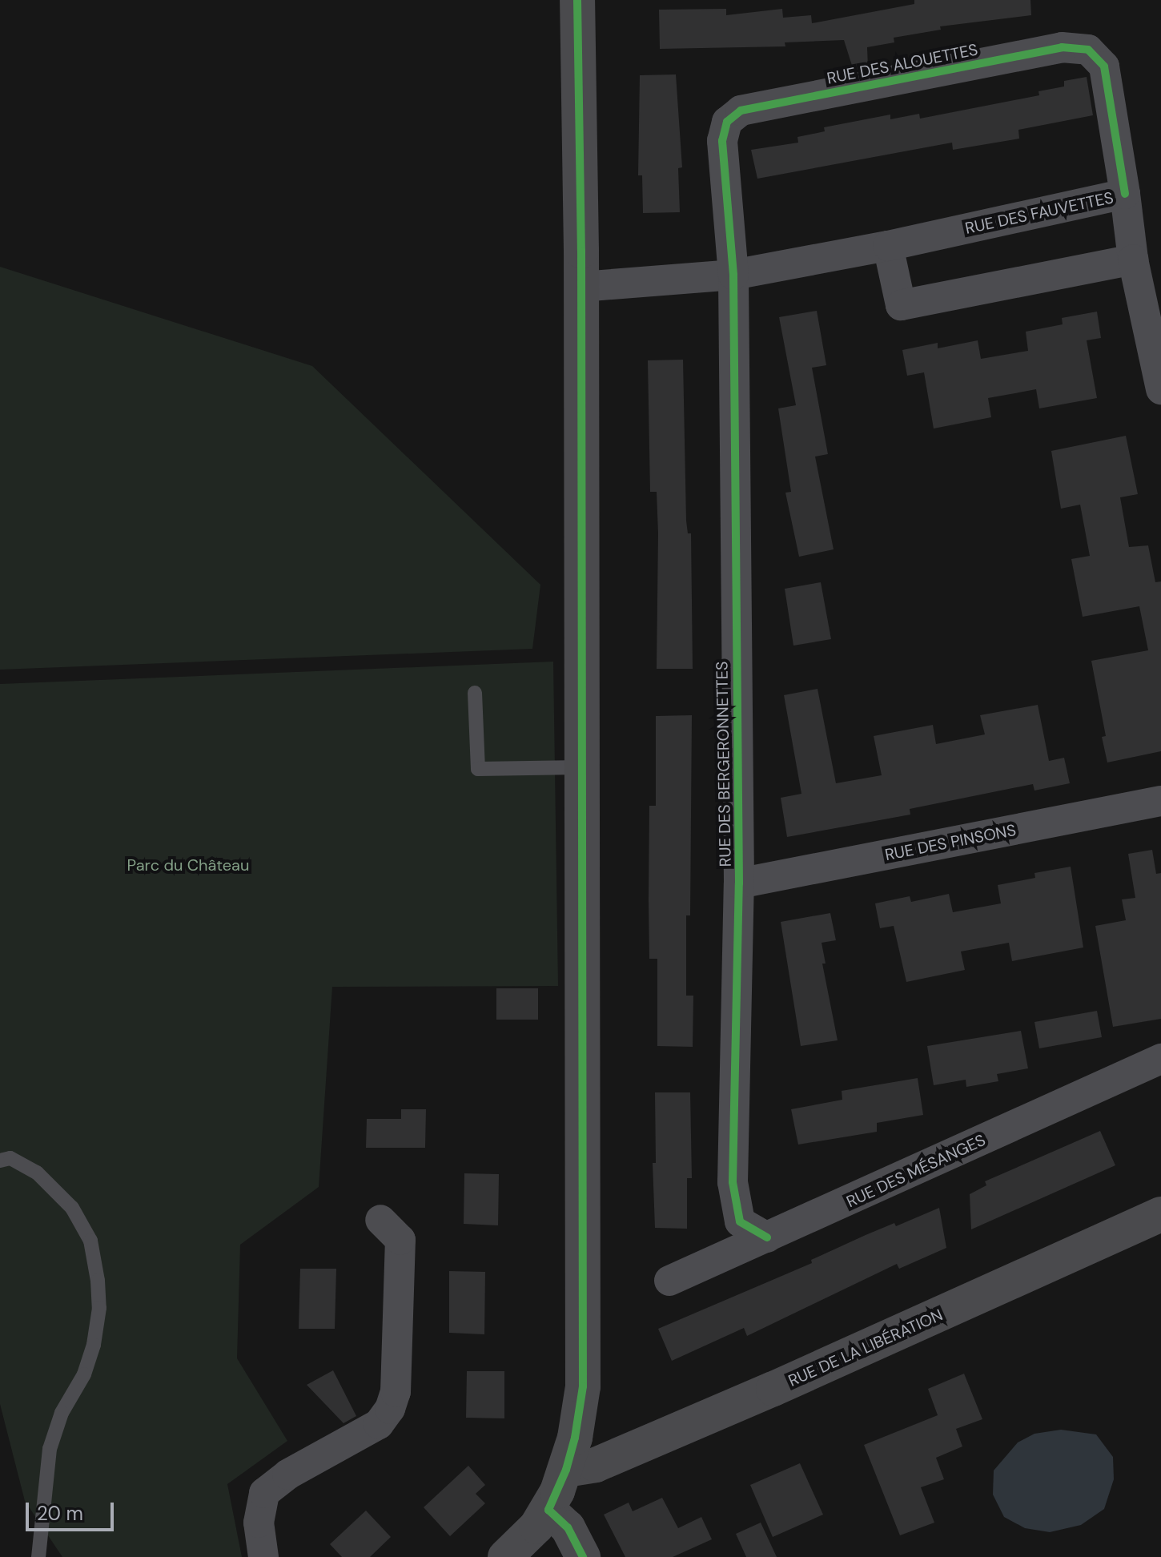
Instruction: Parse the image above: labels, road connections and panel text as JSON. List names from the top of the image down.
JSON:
{
  "streets": {
    "street": [
      "RUE DES ALOUETTES",
      "RUE DES FAUVETTES",
      "RUE DES BERGERONNETTES",
      "RUE DES PINSONS",
      "RUE DES MÉSANGES",
      "RUE DE LA LIBÉRATION"
    ]
  },
  "crossings": [
    ["RUE DES ALOUETTES", "RUE DES FAUVETTES"],
    ["RUE DES ALOUETTES", "RUE DES BERGERONNETTES"],
    ["RUE DES FAUVETTES", "RUE DES BERGERONNETTES"],
    ["RUE DES BERGERONNETTES", "RUE DES PINSONS"],
    ["RUE DES BERGERONNETTES", "RUE DES MÉSANGES"]
  ],
  "parks": ["Parc du Château"],
  "scale_bar": "20 m"
}
